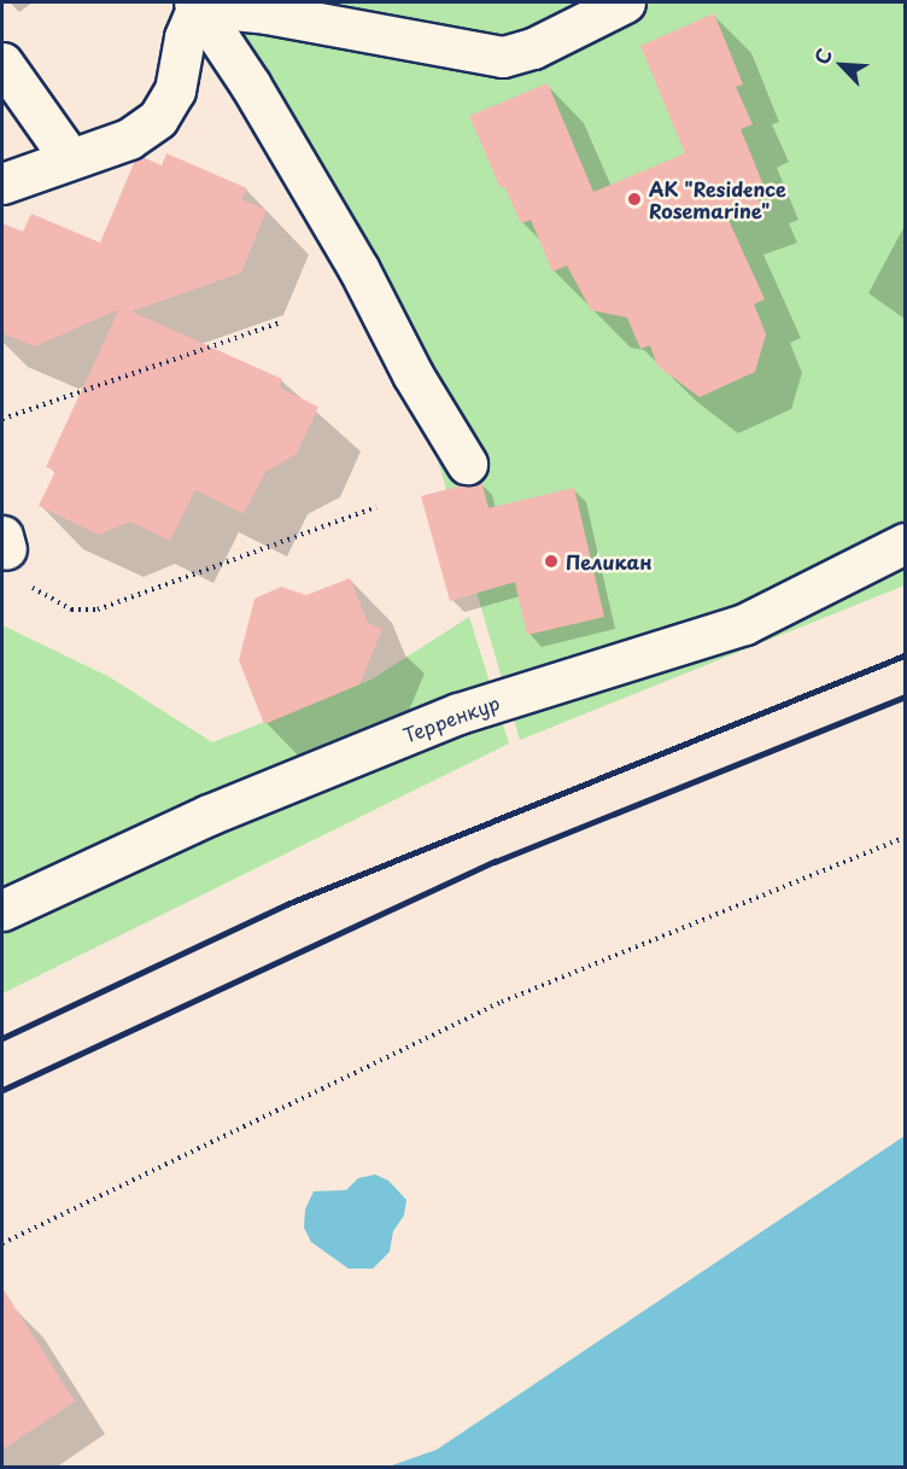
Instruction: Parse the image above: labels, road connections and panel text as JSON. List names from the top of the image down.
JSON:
{
  "streets": {
    "lane": ["Терренкур"]
  },
  "places": ["АК \"Residence Rosemarine\"", "Пеликан"],
  "north": "top left"
}
